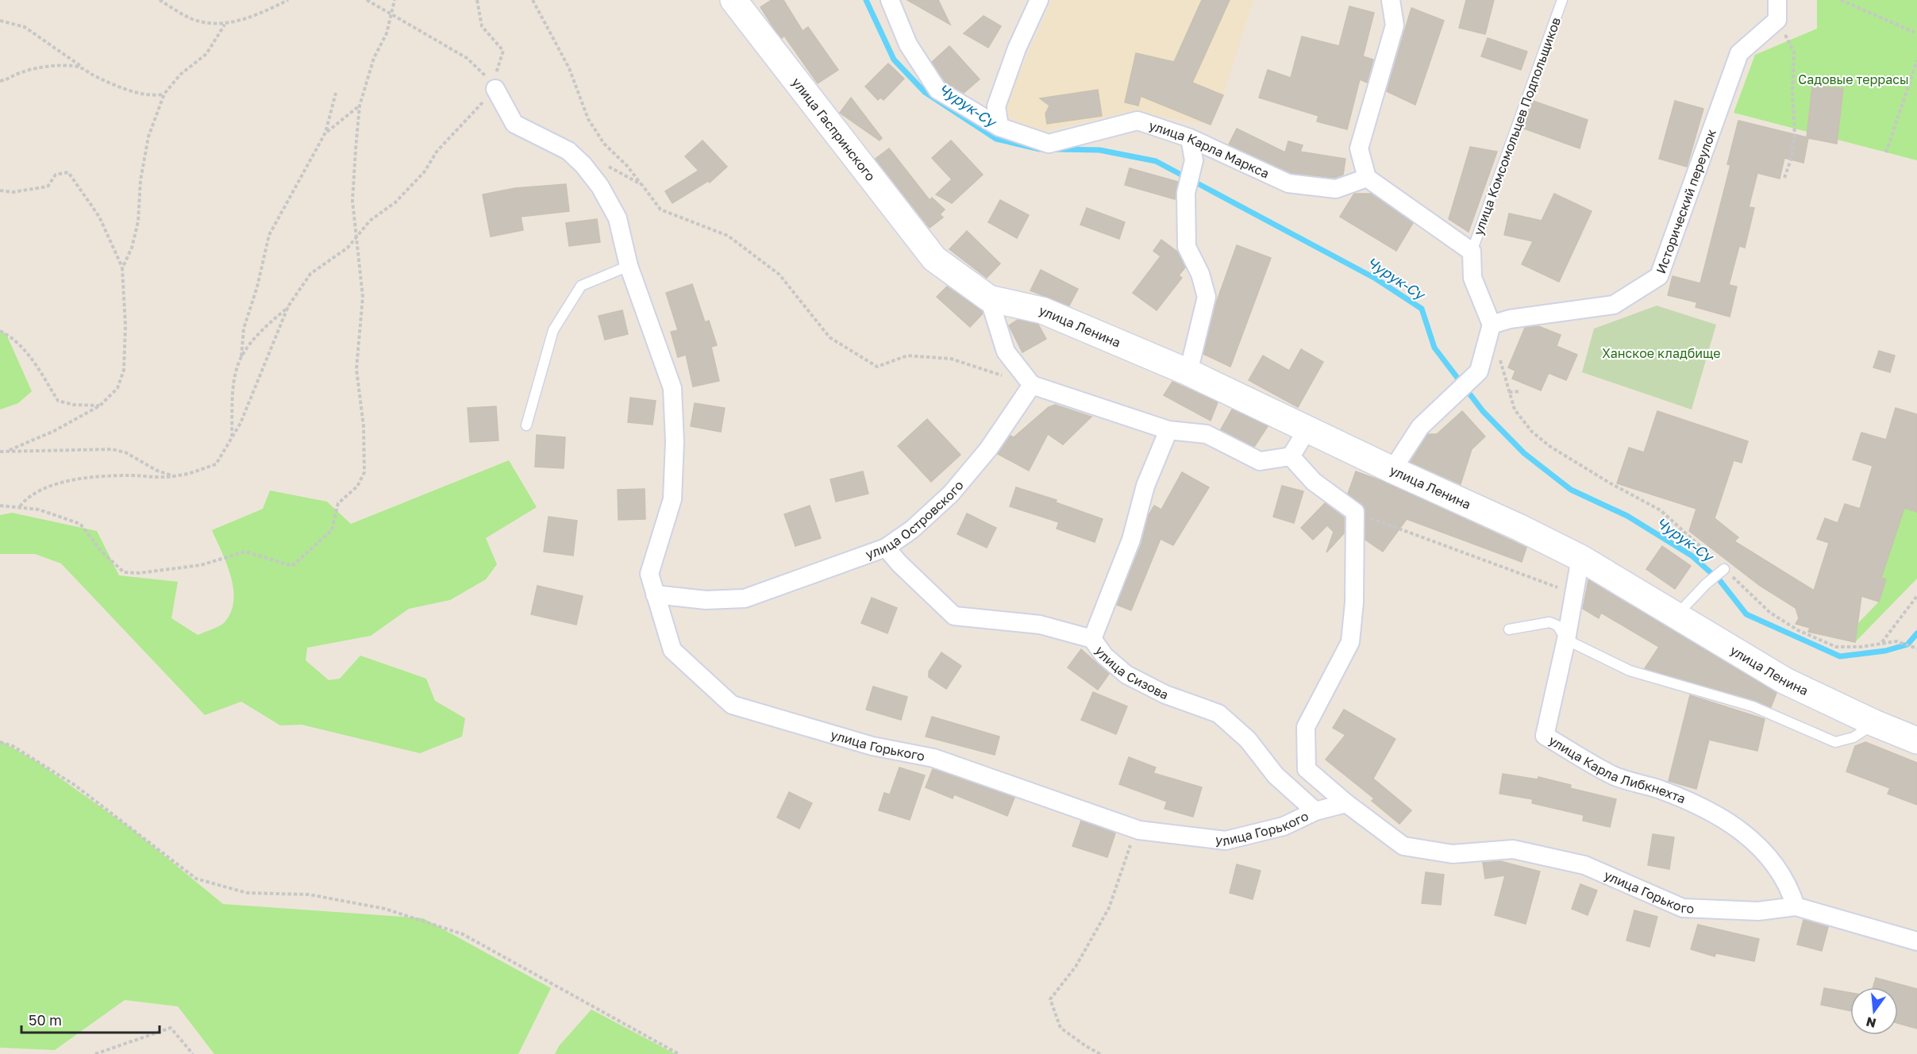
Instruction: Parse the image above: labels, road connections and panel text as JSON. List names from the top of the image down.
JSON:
{
  "streets": {
    "main road": ["улица Гаспринского", "улица Ленина"],
    "street": [
      "улица Карла Маркса",
      "Исторический переулок",
      "улица Островского",
      "улица Сизова",
      "улица Горького",
      "улица Карла Либкнехта"
    ],
    "lane": ["улица Комсомольцев Подпольщиков"]
  },
  "crossings": [
    ["улица Гаспринского", "улица Ленина"],
    ["улица Ленина", "улица Карла Либкнехта"],
    ["улица Островского", "улица Сизова"],
    ["улица Островского", "улица Горького"],
    ["улица Сизова", "улица Горького"],
    ["улица Горького", "улица Карла Либкнехта"]
  ],
  "water": ["Чурук-Су"],
  "parks": ["Садовые террасы", "Ханское кладбище"],
  "scale_bar": "50 m",
  "north": "bottom"
}
